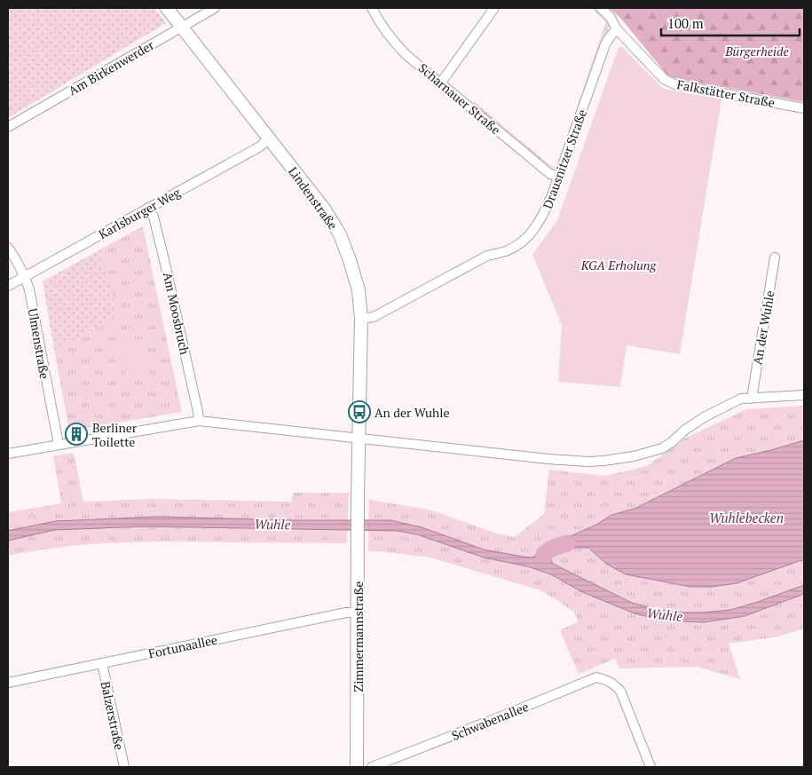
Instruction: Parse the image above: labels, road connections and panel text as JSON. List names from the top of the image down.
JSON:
{
  "streets": {
    "street": [
      "Am Birkenwerder",
      "Falkstätter Straße",
      "Scharnauer Straße",
      "Drausnitzer Straße",
      "Lindenstraße",
      "Karlsburger Weg",
      "Am Moosbruch",
      "An der Wuhle",
      "Ulmenstraße",
      "Zimmermannstraße",
      "Fortunaallee",
      "Balzerstraße",
      "Schwabenallee"
    ]
  },
  "crossings": [
    ["Am Birkenwerder", "Lindenstraße"],
    ["Falkstätter Straße", "Drausnitzer Straße"],
    ["Scharnauer Straße", "Drausnitzer Straße"],
    ["Drausnitzer Straße", "Lindenstraße"],
    ["Lindenstraße", "Karlsburger Weg"],
    ["Lindenstraße", "Zimmermannstraße"],
    ["Karlsburger Weg", "Am Moosbruch"],
    ["Karlsburger Weg", "Ulmenstraße"],
    ["Zimmermannstraße", "Fortunaallee"],
    ["Fortunaallee", "Balzerstraße"]
  ],
  "water": ["Wuhlebecken", "Wuhle"],
  "parks": ["Bürgerheide", "KGA Erholung"],
  "places": {
    "bus stop": ["An der Wuhle"],
    "building": ["Berliner Toilette"]
  },
  "scale_bar": "100 m"
}
